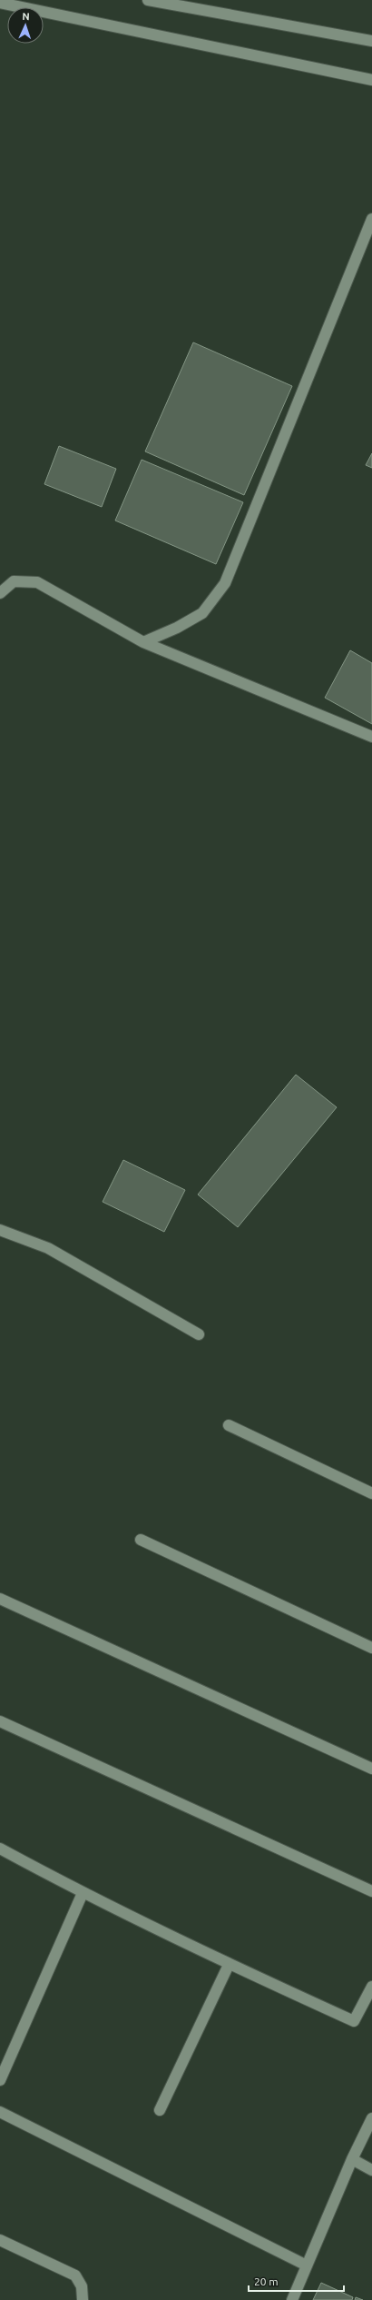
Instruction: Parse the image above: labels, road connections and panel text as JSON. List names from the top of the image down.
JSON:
{
  "scale_bar": "20 m",
  "north": "top"
}
